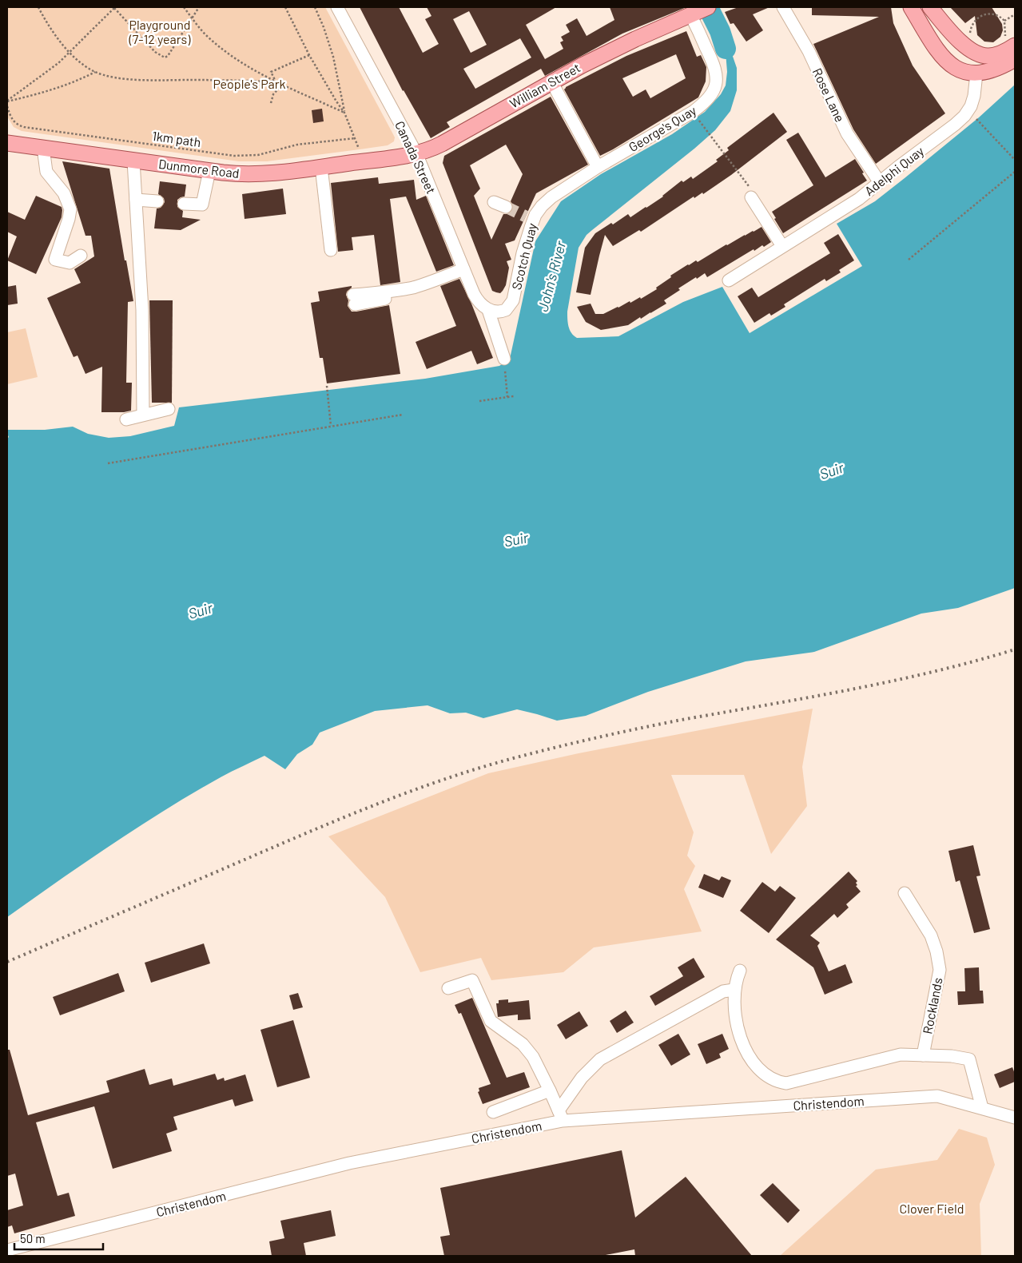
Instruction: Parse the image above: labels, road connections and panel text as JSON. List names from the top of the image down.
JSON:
{
  "streets": {
    "main road": ["William Street", "Dunmore Road"],
    "street": [
      "Rose Lane",
      "George's Quay",
      "Canada Street",
      "Adelphi Quay",
      "Scotch Quay",
      "Rocklands",
      "Christendom"
    ],
    "path": ["1km path"]
  },
  "crossings": [
    ["William Street", "George's Quay"],
    ["William Street", "Canada Street"],
    ["William Street", "Dunmore Road"],
    ["Rose Lane", "Adelphi Quay"],
    ["George's Quay", "Scotch Quay"],
    ["Canada Street", "Scotch Quay"]
  ],
  "water": ["John's River", "Suir"],
  "parks": ["Playground (7-12 years)", "People's Park", "Clover Field"],
  "scale_bar": "50 m"
}
